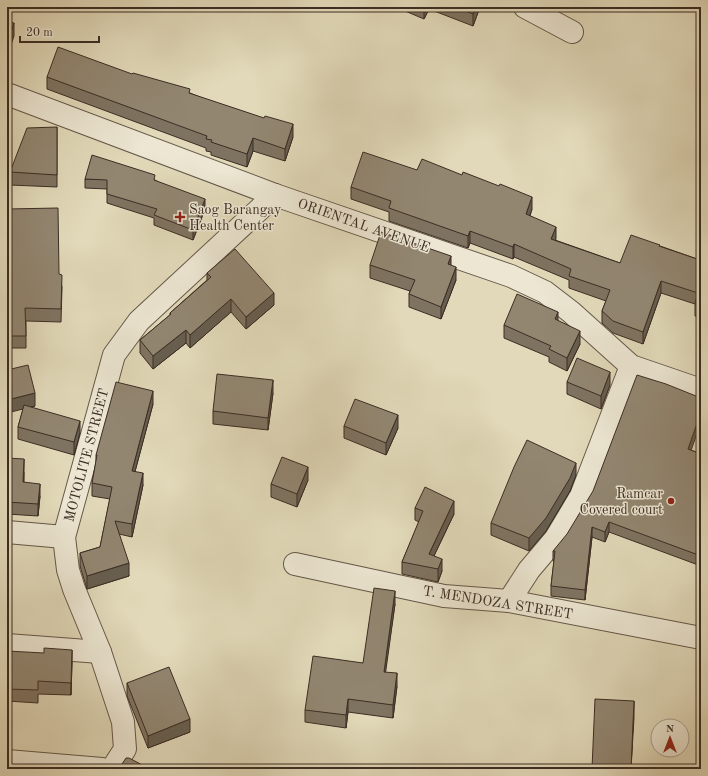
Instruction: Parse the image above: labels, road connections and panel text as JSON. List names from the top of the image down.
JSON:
{
  "streets": {
    "street": ["ORIENTAL AVENUE", "MOTOLITE STREET", "T. MENDOZA STREET"]
  },
  "crossings": [
    ["ORIENTAL AVENUE", "MOTOLITE STREET"]
  ],
  "places": {
    "health": ["Saog Barangay Health Center"],
    "other": ["Ramcar Covered court"]
  },
  "scale_bar": "20 m",
  "north": "top"
}
